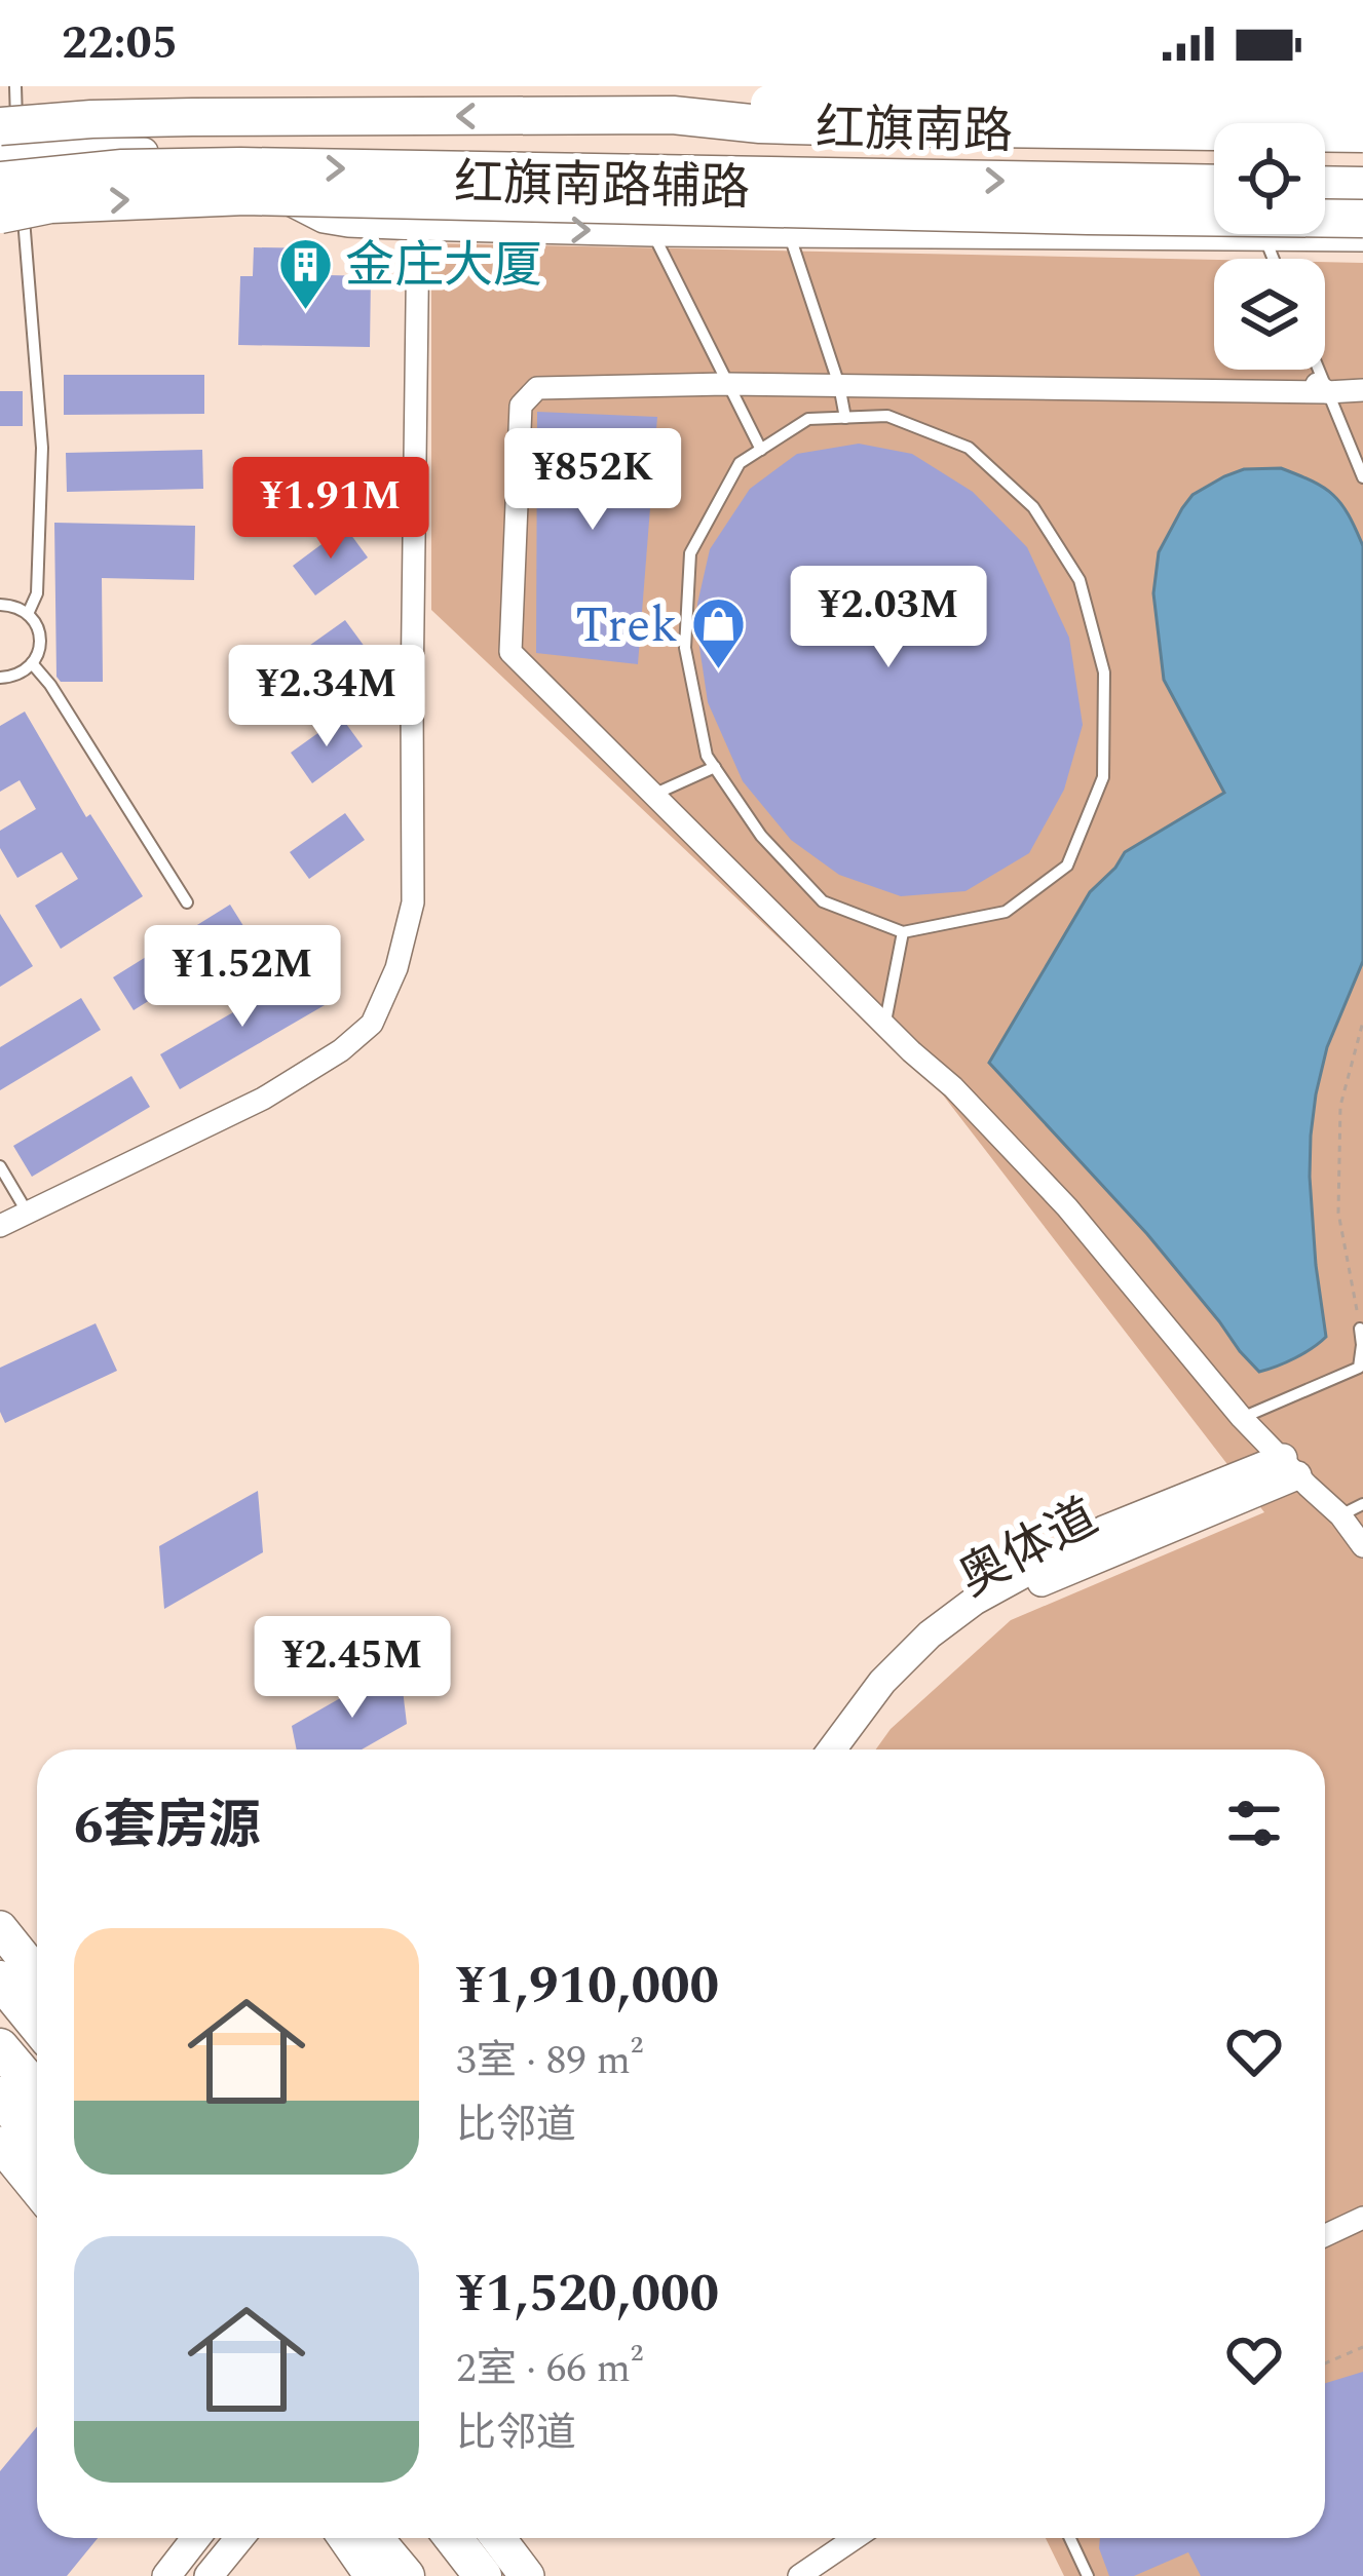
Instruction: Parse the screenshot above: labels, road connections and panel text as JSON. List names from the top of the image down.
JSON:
{
  "streets": {
    "highway": ["红旗南路"],
    "street": ["红旗南路辅路", "奥体道"]
  },
  "crossings": [
    ["红旗南路", "红旗南路辅路"]
  ],
  "places": {
    "building": ["金庄大厦"],
    "shop": ["Trek"]
  },
  "page": {
    "status": "22:05",
    "price": [
      "¥852K",
      "¥1.91M",
      "¥2.03M",
      "¥2.34M",
      "¥1.52M",
      "¥2.45M"
    ],
    "heading": "6套房源",
    "list": [
      {
        "name": "¥1,910,000",
        "note": "3室 · 89 m² · 比邻道"
      },
      {
        "name": "¥1,520,000",
        "note": "2室 · 66 m² · 比邻道"
      }
    ]
  }
}
